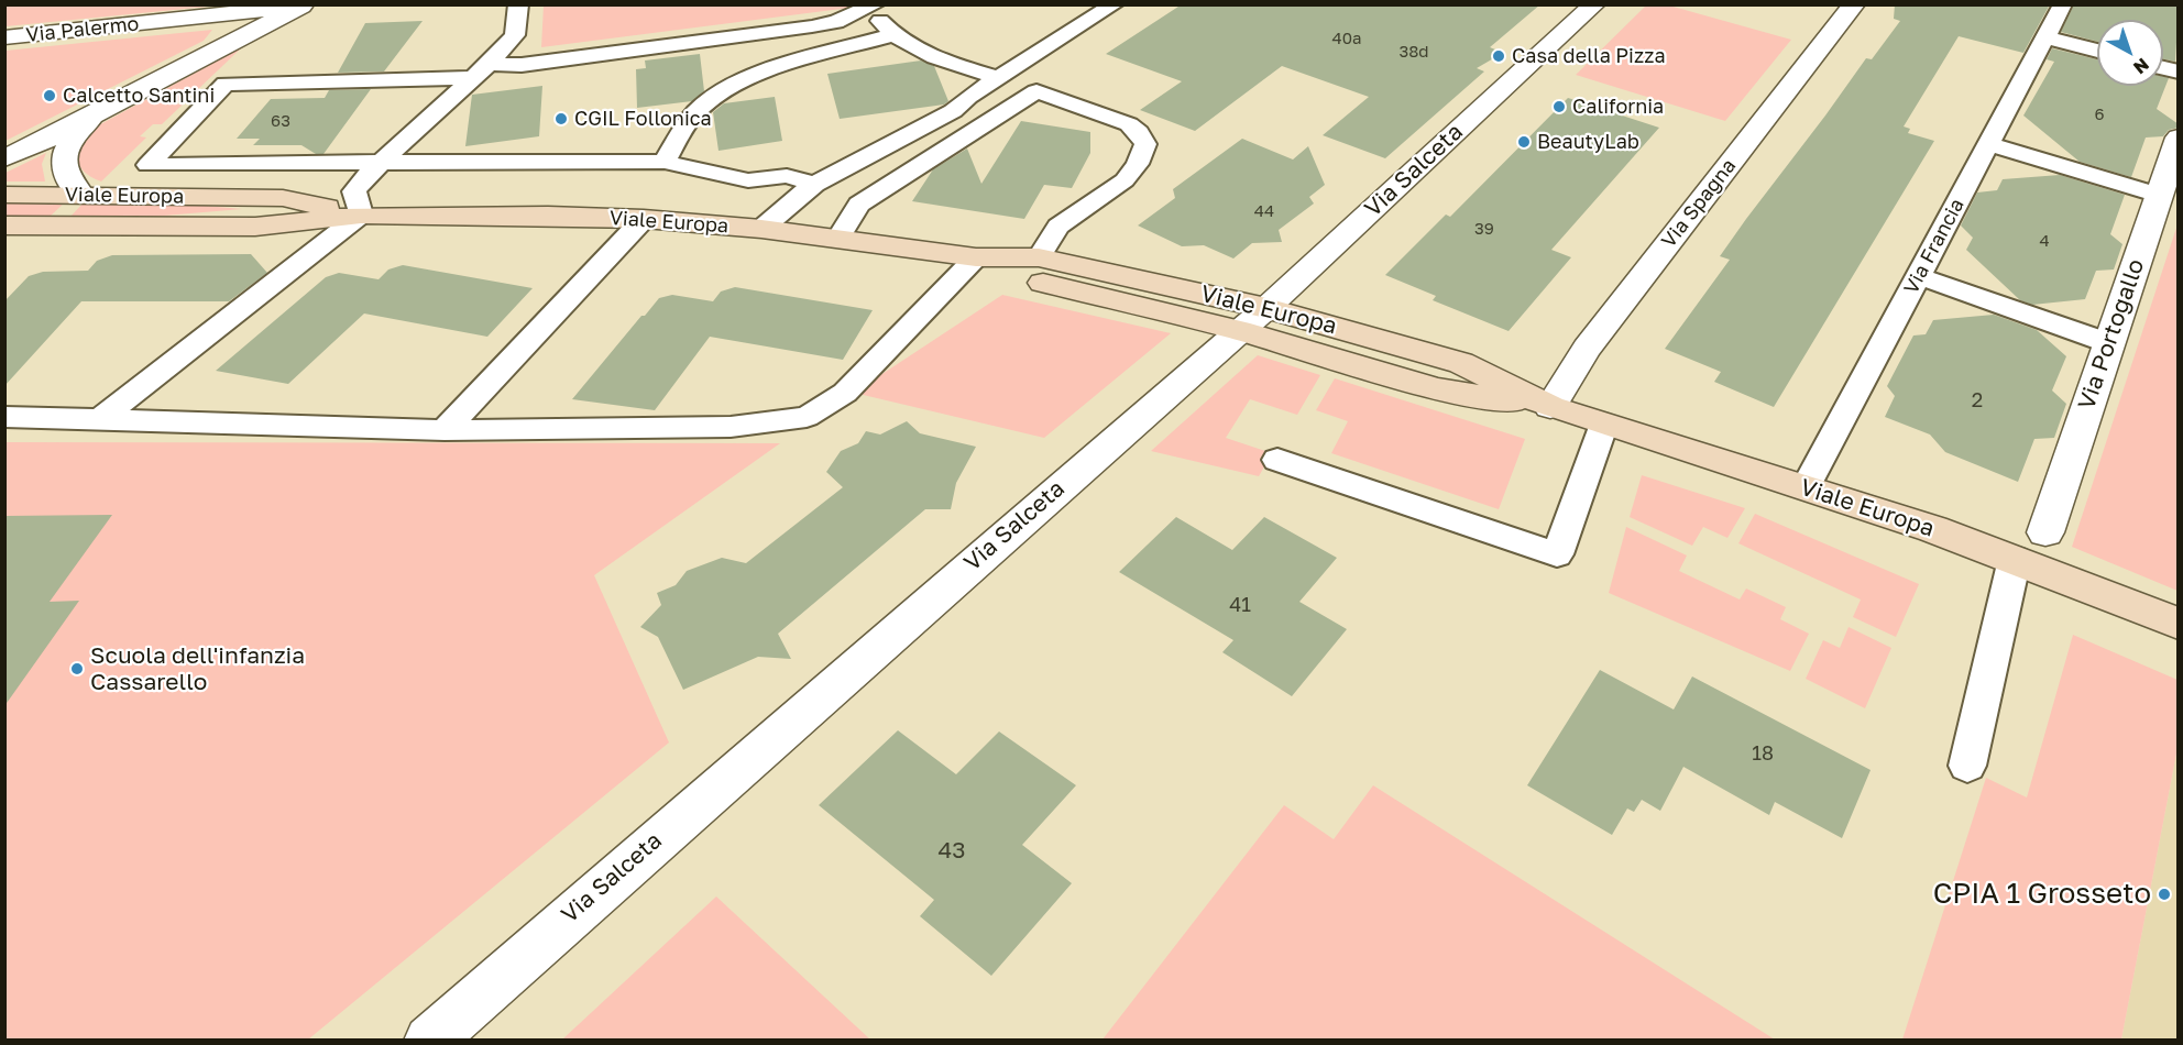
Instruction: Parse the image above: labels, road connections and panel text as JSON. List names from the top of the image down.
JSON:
{
  "streets": {
    "main road": ["Viale Europa"],
    "street": [
      "Via Palermo",
      "Via Salceta",
      "Via Spagna",
      "Via Portogallo"
    ],
    "lane": ["Via Francia"]
  },
  "crossings": [
    ["Via Palermo", "Viale Europa"],
    ["Via Salceta", "Viale Europa"],
    ["Viale Europa", "Via Spagna"],
    ["Viale Europa", "Via Francia"]
  ],
  "places": [
    "Casa della Pizza",
    "Calcetto Santini",
    "California",
    "CGIL Follonica",
    "BeautyLab",
    "Scuola dell'infanzia Cassarello",
    "CPIA 1 Grosseto"
  ],
  "house_numbers": [
    "40a",
    "38d",
    "6",
    "63",
    "44",
    "39",
    "4",
    "2",
    "41",
    "18",
    "43"
  ],
  "north": "bottom right"
}
